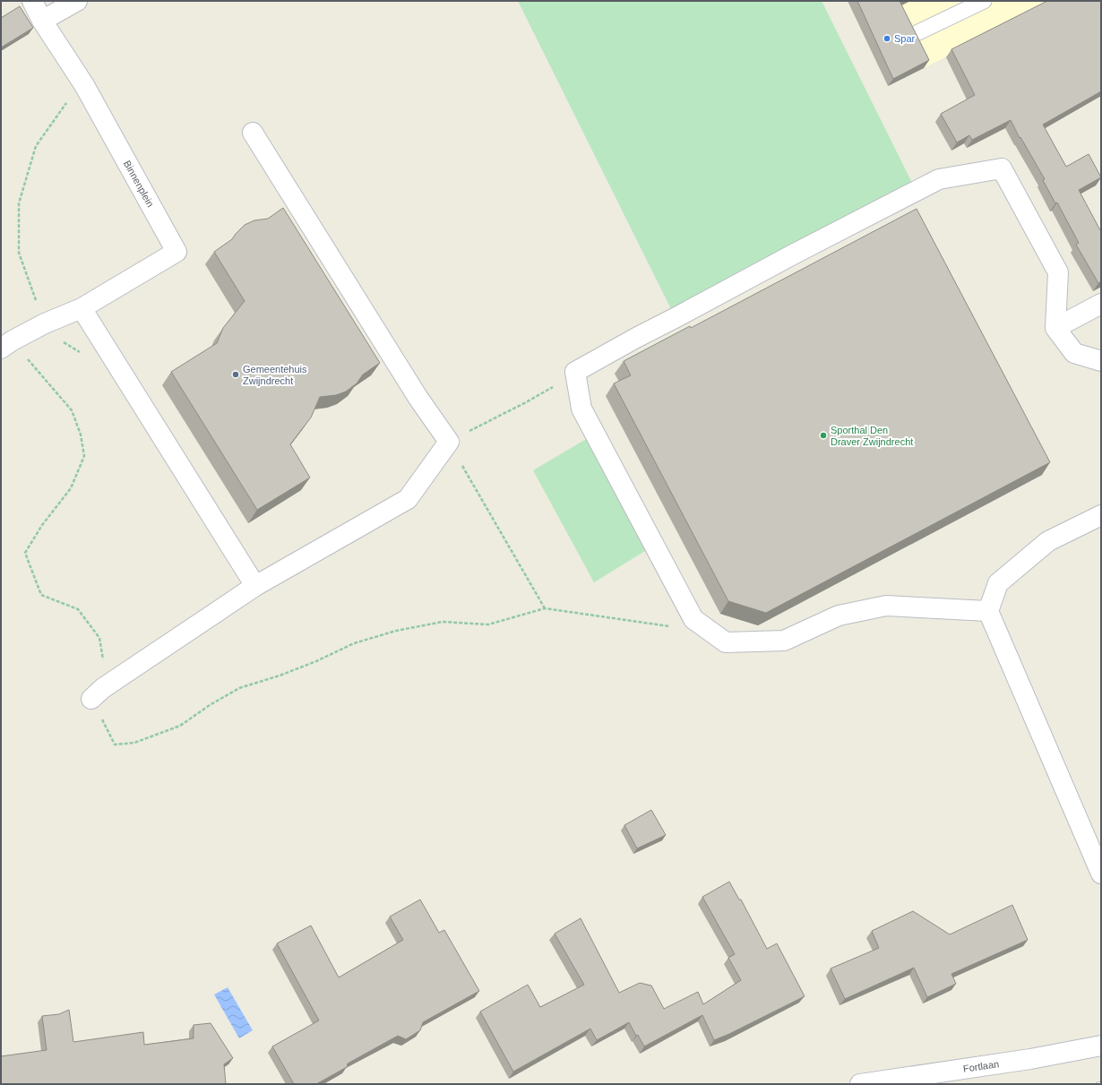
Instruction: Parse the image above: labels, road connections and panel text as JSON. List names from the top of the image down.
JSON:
{
  "streets": {
    "street": ["Binnenplein", "Fortlaan"]
  },
  "places": ["Spar", "Gemeentehuis Zwijndrecht", "Sporthal Den Draver Zwijndrecht"]
}
